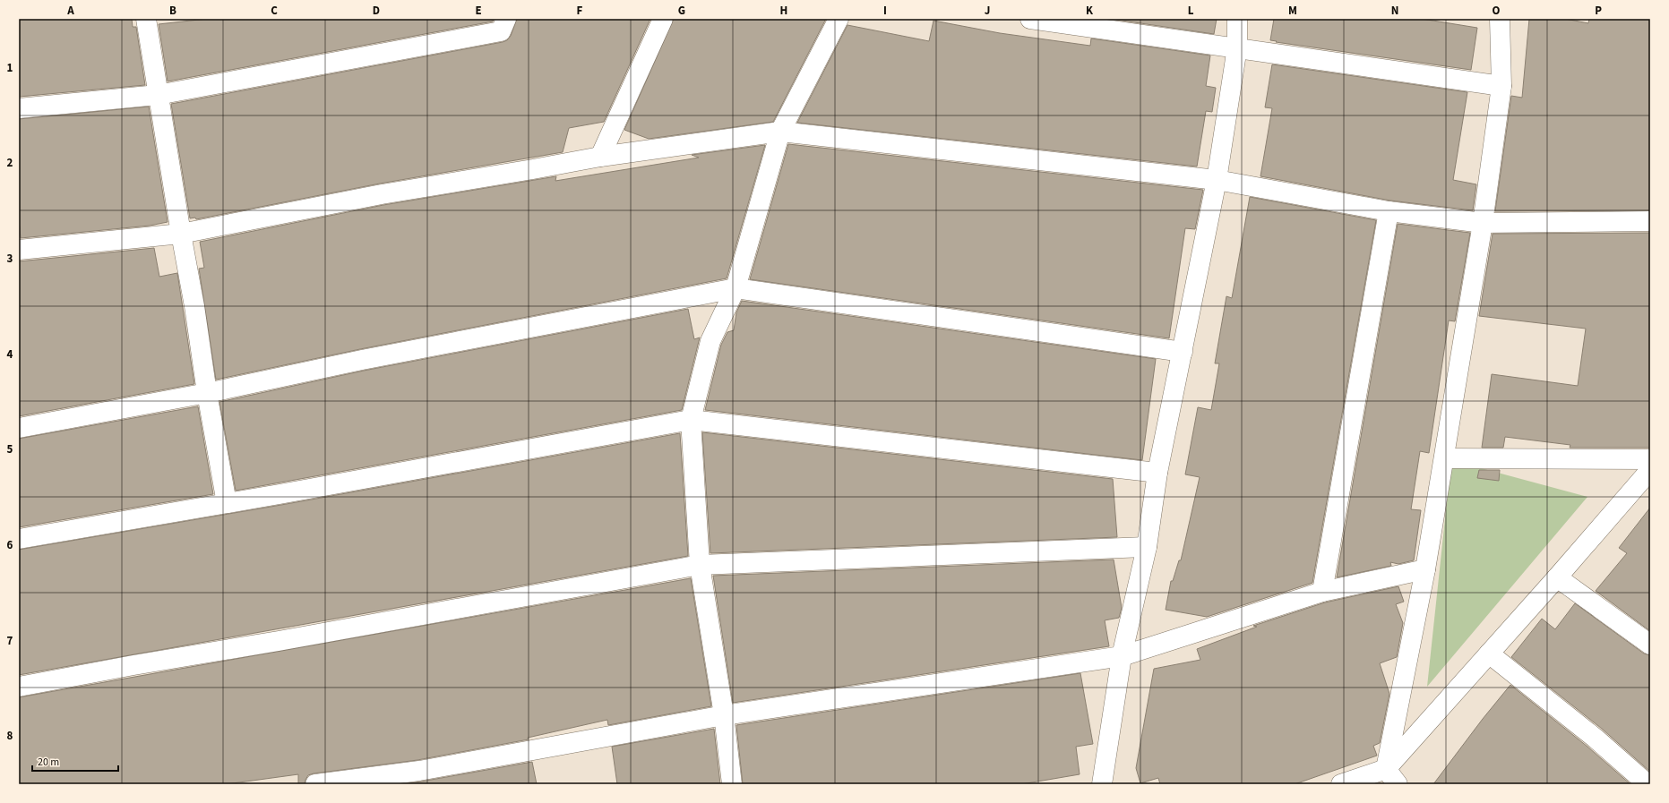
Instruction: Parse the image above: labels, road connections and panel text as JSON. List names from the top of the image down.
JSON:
{
  "scale_bar": "20 m",
  "grid": {
    "columns": [
      "A",
      "B",
      "C",
      "D",
      "E",
      "F",
      "G",
      "H",
      "I",
      "J",
      "K",
      "L",
      "M",
      "N",
      "O",
      "P"
    ],
    "rows": [
      "1",
      "2",
      "3",
      "4",
      "5",
      "6",
      "7",
      "8"
    ]
  }
}
